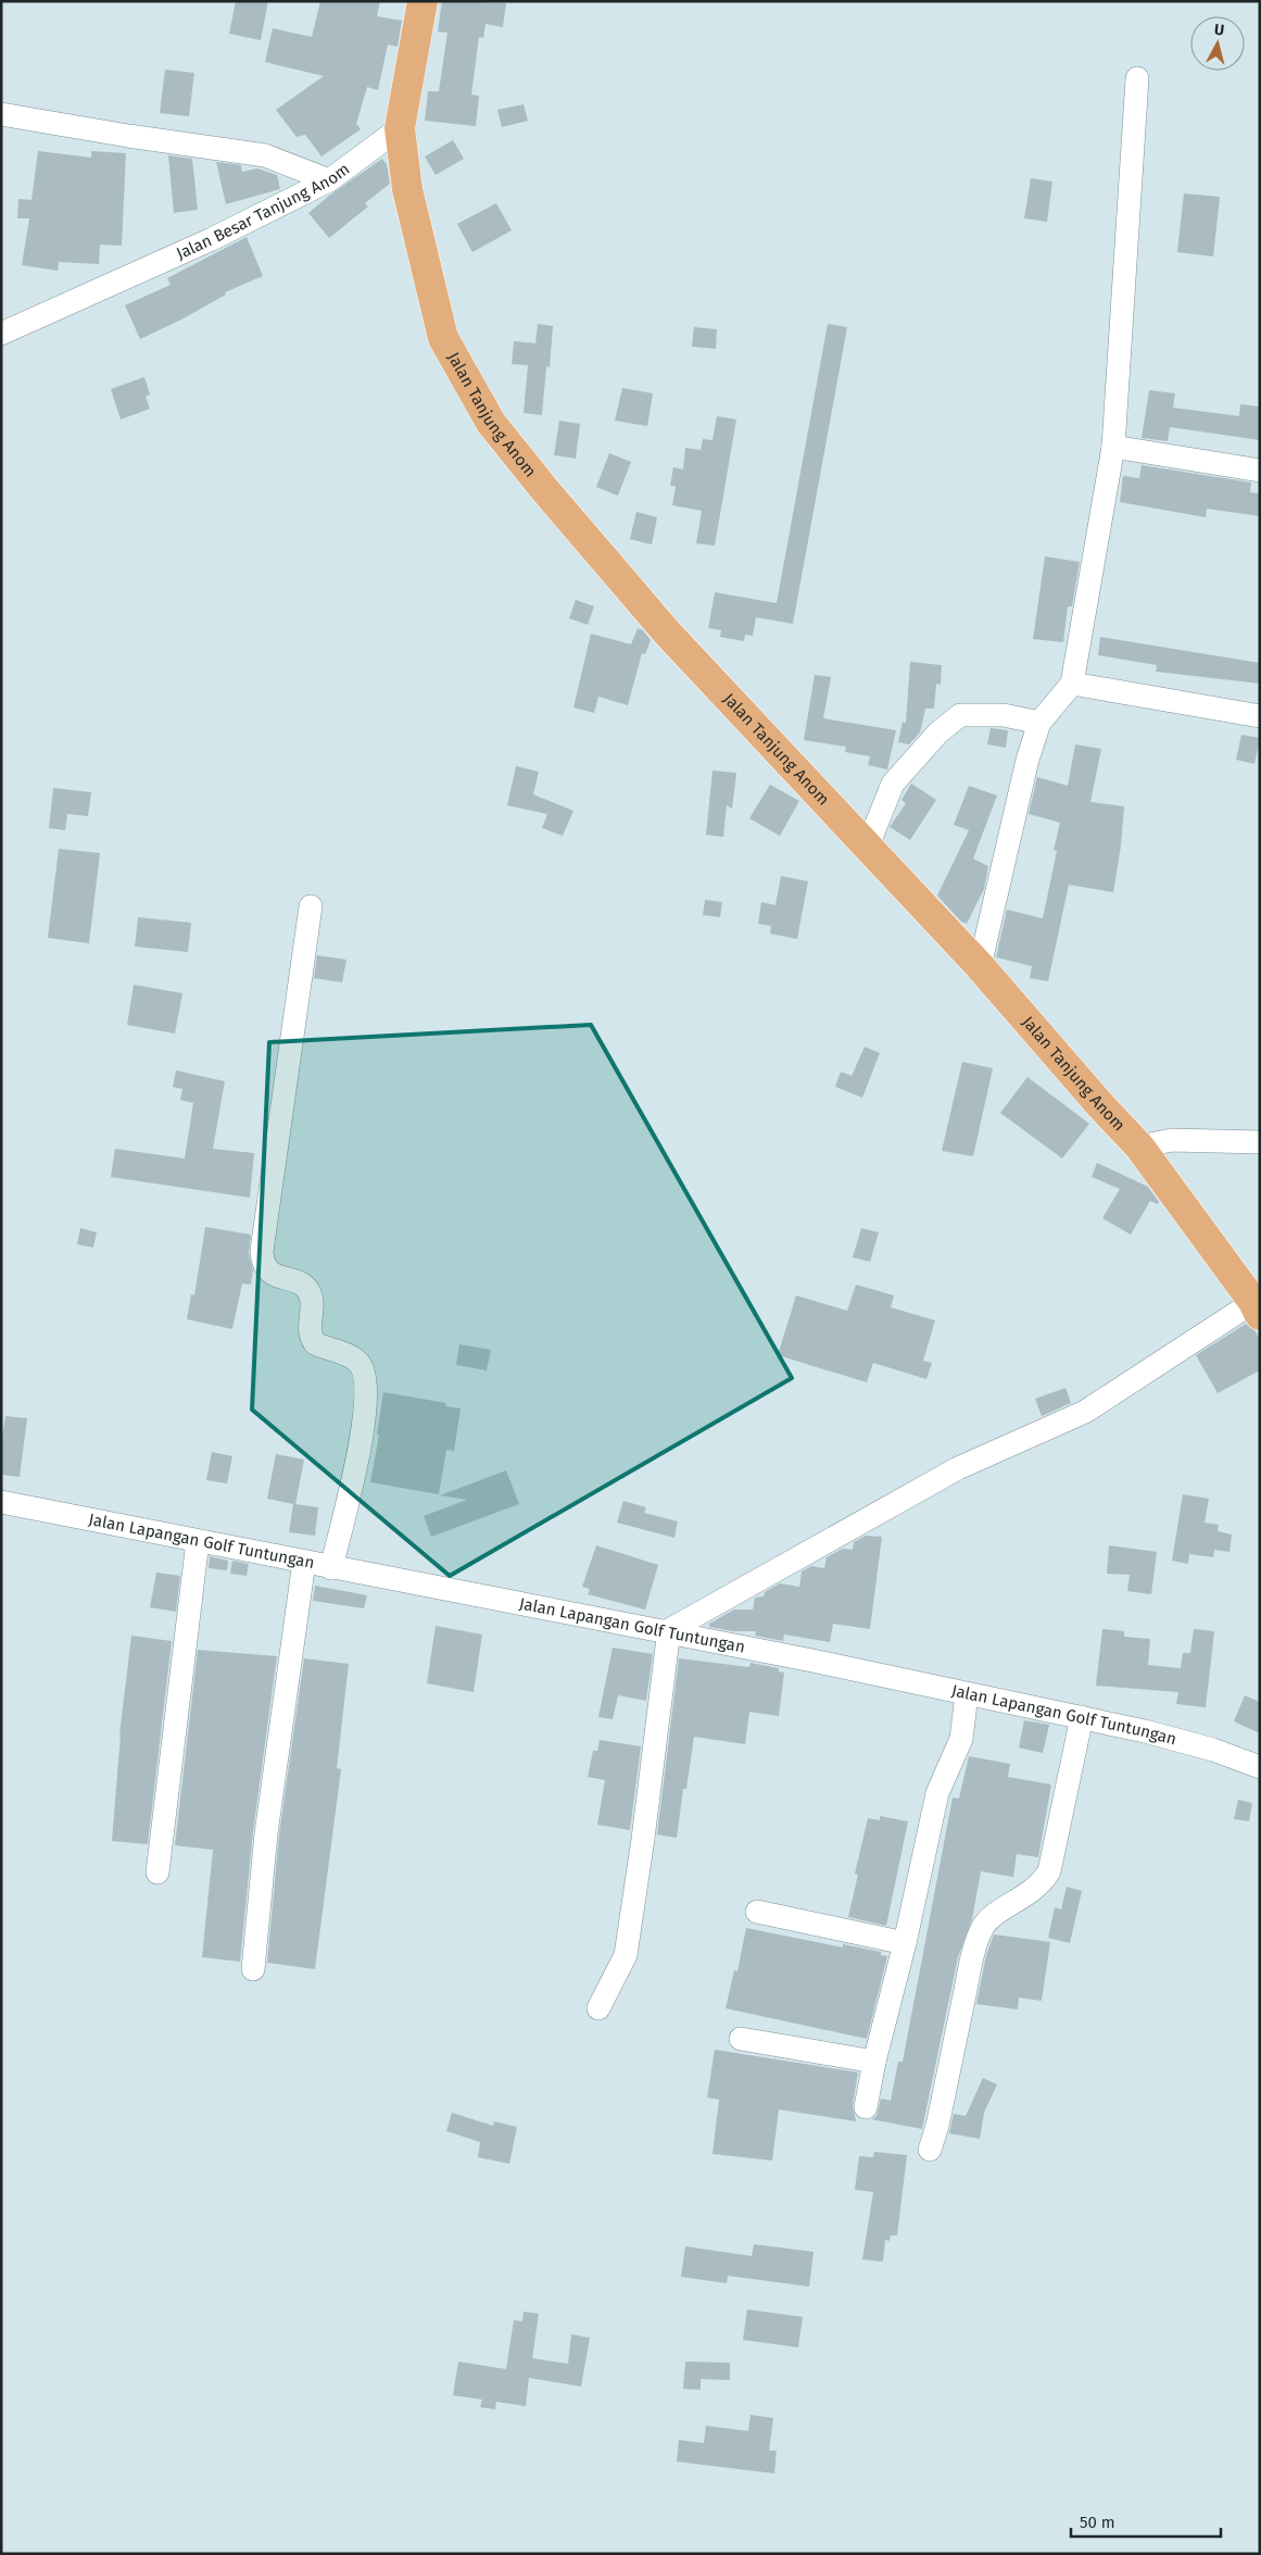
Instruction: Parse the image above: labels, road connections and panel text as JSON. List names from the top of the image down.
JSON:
{
  "streets": {
    "main road": ["Jalan Tanjung Anom"],
    "street": ["Jalan Besar Tanjung Anom", "Jalan Lapangan Golf Tuntungan"]
  },
  "crossings": [
    ["Jalan Besar Tanjung Anom", "Jalan Tanjung Anom"]
  ],
  "scale_bar": "50 m",
  "north": "top"
}
